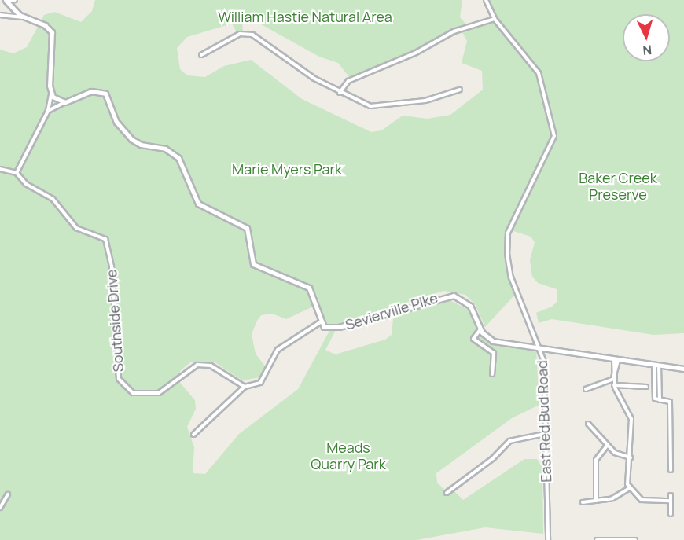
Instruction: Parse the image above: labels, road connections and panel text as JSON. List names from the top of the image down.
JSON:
{
  "streets": {
    "street": ["Sevierville Pike", "Southside Drive", "East Red Bud Road"]
  },
  "parks": [
    "William Hastie Natural Area",
    "Marie Myers Park",
    "Baker Creek Preserve",
    "Meads Quarry Park"
  ],
  "north": "bottom"
}
